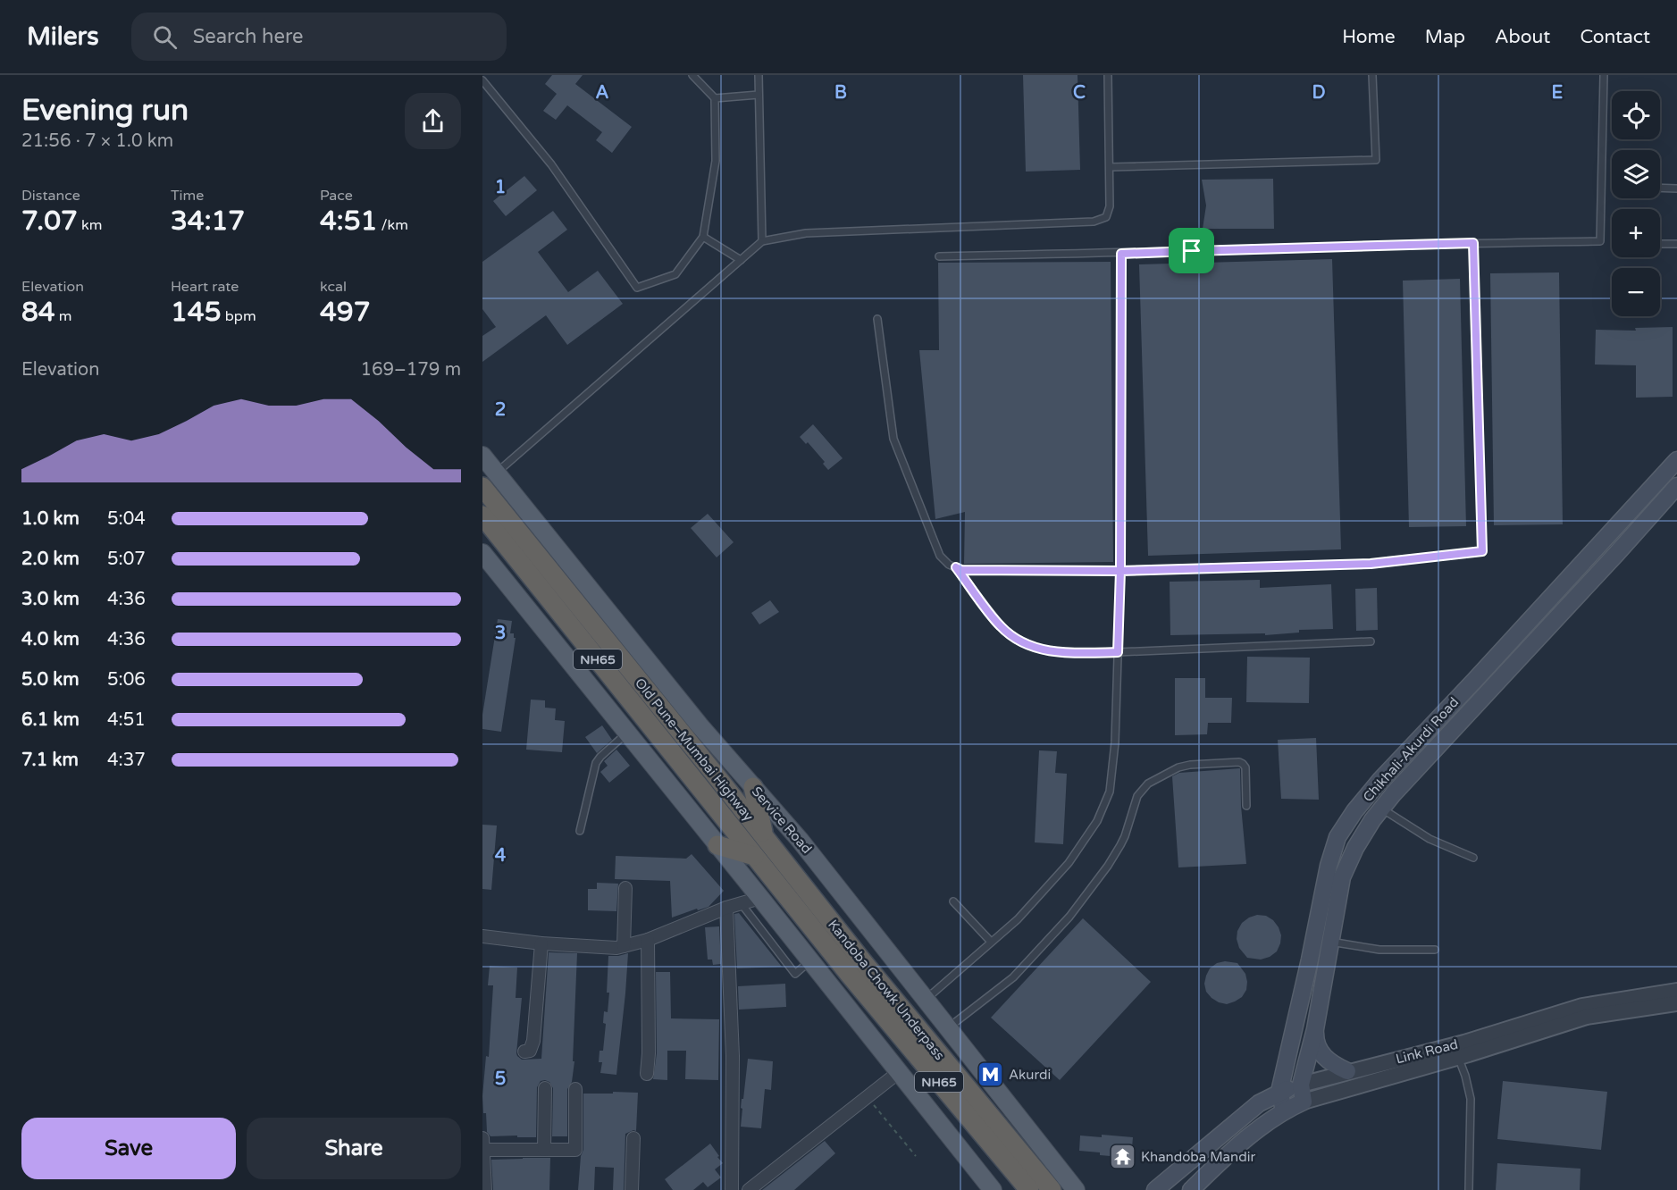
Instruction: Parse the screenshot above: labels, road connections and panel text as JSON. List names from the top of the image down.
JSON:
{
  "streets": {
    "highway": ["NH65", "Old Pune–Mumbai Highway", "Kandoba Chowk Underpass"],
    "main road": ["Chikhali-Akurdi Road", "Service Road", "Link Road"]
  },
  "crossings": [
    ["Old Pune–Mumbai Highway", "Service Road"],
    ["Old Pune–Mumbai Highway", "Kandoba Chowk Underpass"],
    ["Chikhali-Akurdi Road", "Link Road"]
  ],
  "places": {
    "metro station": ["Akurdi"],
    "temple": ["Khandoba Mandir"]
  },
  "page": {
    "header": "Milers",
    "search": "Search here",
    "nav": [
      "Home",
      "Map",
      "About",
      "Contact"
    ],
    "heading": ["Evening run", "21:56 · 7 × 1.0 km"],
    "map_buttons": ["+", "−"],
    "stats": [
      ["Distance", "7.07 km"],
      ["Time", "34:17"],
      ["Pace", "4:51 /km"],
      ["Elevation", "84 m"],
      ["Heart rate", "145 bpm"],
      ["kcal", "497"]
    ],
    "chart": ["Elevation", "169–179 m"],
    "list": [
      {
        "name": "1.0 km",
        "note": "5:04"
      },
      {
        "name": "2.0 km",
        "note": "5:07"
      },
      {
        "name": "3.0 km",
        "note": "4:36"
      },
      {
        "name": "4.0 km",
        "note": "4:36"
      },
      {
        "name": "5.0 km",
        "note": "5:06"
      },
      {
        "name": "6.1 km",
        "note": "4:51"
      },
      {
        "name": "7.1 km",
        "note": "4:37"
      }
    ],
    "buttons": ["Save", "Share"]
  },
  "grid": {
    "columns": [
      "A",
      "B",
      "C",
      "D",
      "E"
    ],
    "rows": [
      "1",
      "2",
      "3",
      "4",
      "5"
    ]
  }
}
